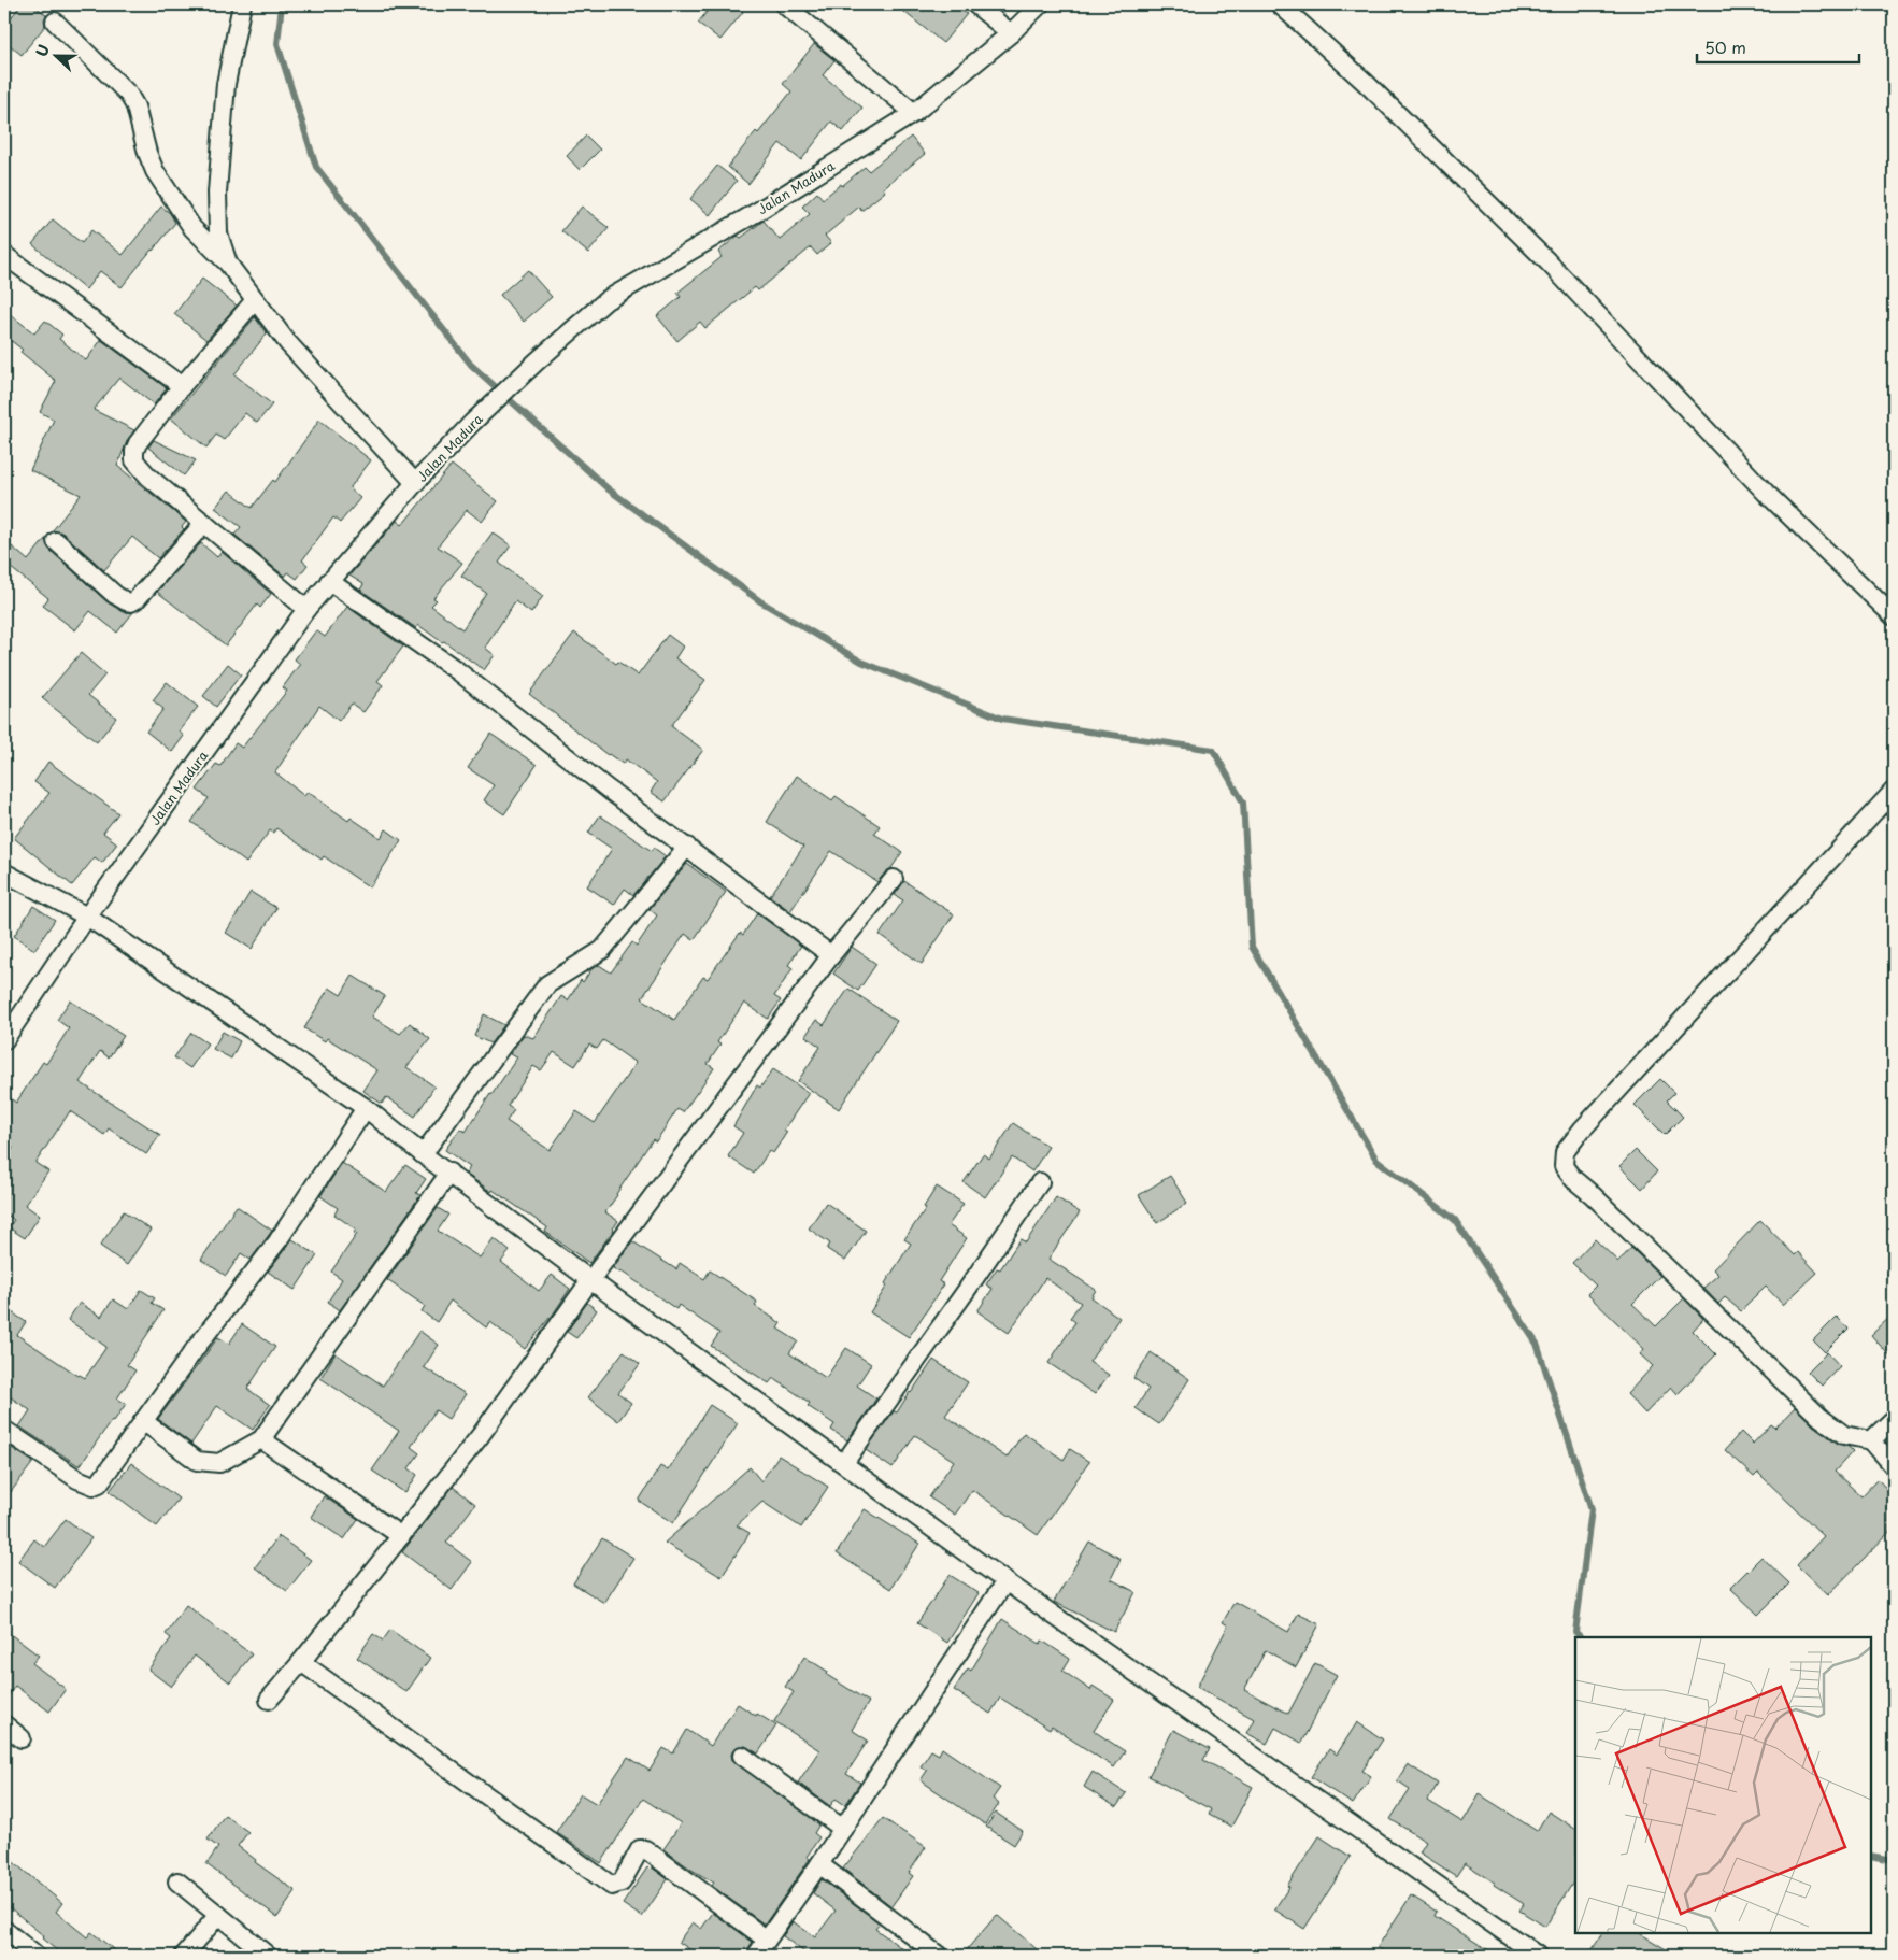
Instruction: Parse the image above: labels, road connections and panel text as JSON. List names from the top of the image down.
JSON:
{
  "streets": {
    "street": ["Jalan Madura"]
  },
  "scale_bar": "50 m",
  "north": "left"
}
